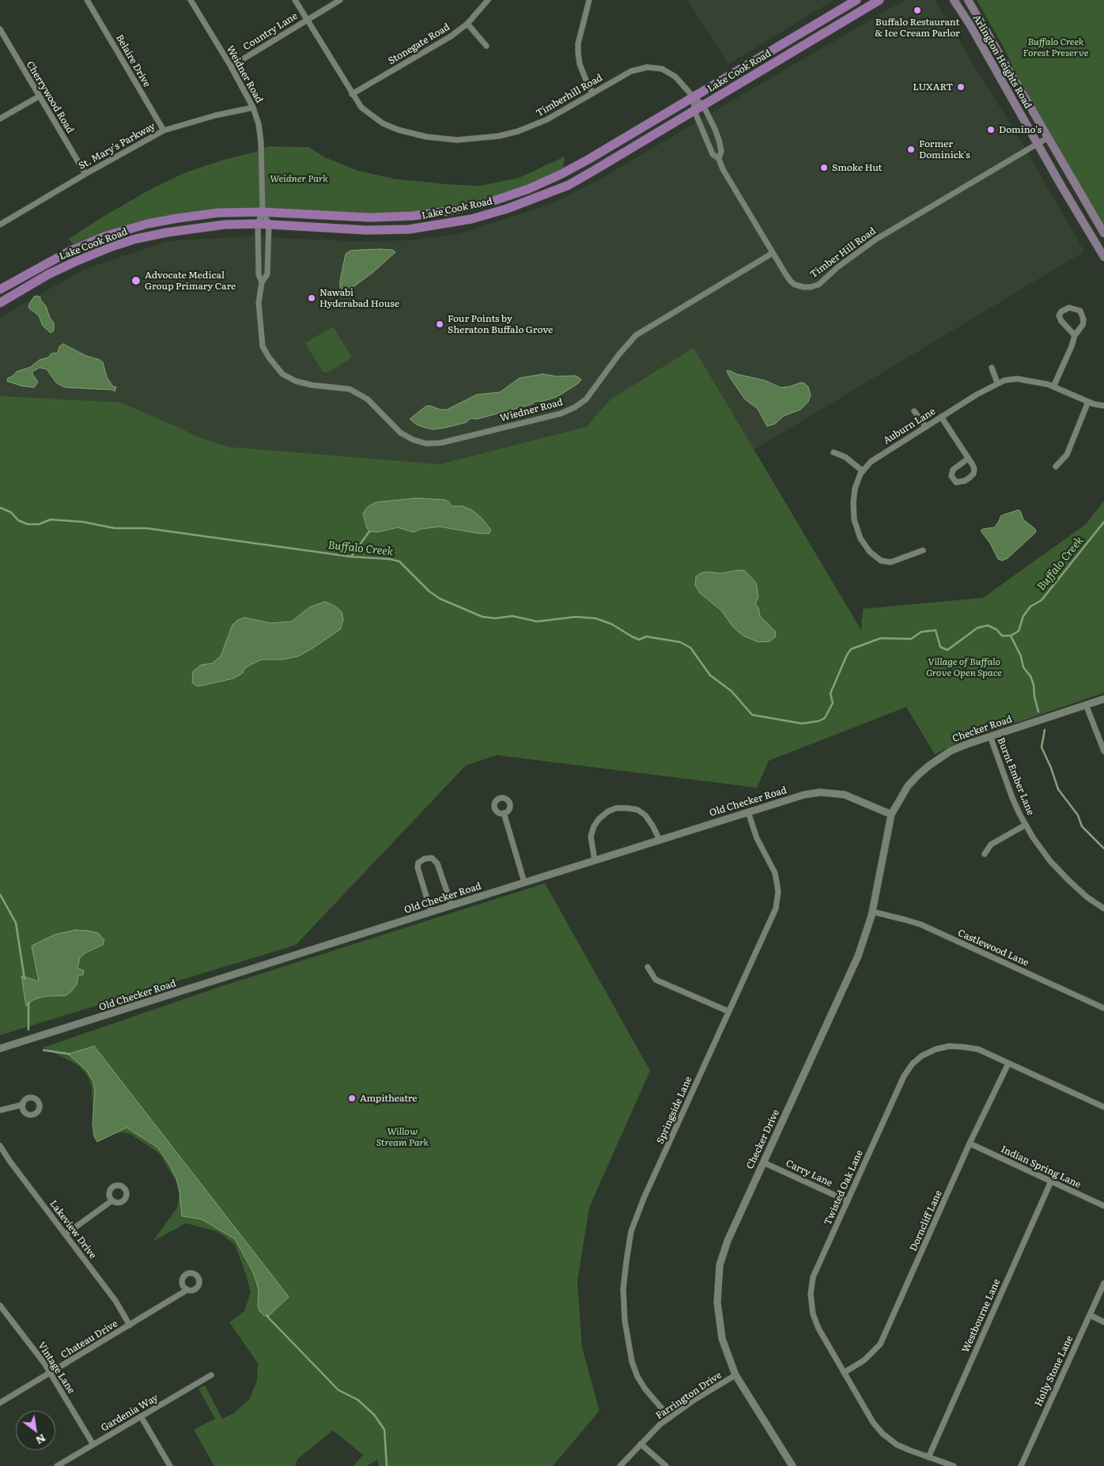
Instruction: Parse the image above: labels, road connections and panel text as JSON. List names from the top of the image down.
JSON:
{
  "streets": {
    "main road": ["Arlington Heights Road", "Lake Cook Road"],
    "street": [
      "Country Lane",
      "Stonegate Road",
      "Belaire Drive",
      "Weidner Road",
      "Timberhill Road",
      "Cherrywood Road",
      "St. Mary's Parkway",
      "Timber Hill Road",
      "Wiedner Road",
      "Auburn Lane",
      "Checker Road",
      "Burnt Ember Lane",
      "Old Checker Road",
      "Castlewood Lane",
      "Springside Lane",
      "Checker Drive",
      "Indian Spring Lane",
      "Carry Lane",
      "Twisted Oak Lane",
      "Dorncliff Lane",
      "Lakeview Drive",
      "Westbourne Lane",
      "Chateau Drive",
      "Vintage Lane",
      "Holly Stone Lane",
      "Farrington Drive",
      "Gardenia Way"
    ]
  },
  "crossings": [
    ["Country Lane", "Weidner Road"],
    ["Country Lane", "Timberhill Road"],
    ["Stonegate Road", "Timberhill Road"],
    ["Belaire Drive", "St. Mary's Parkway"],
    ["Arlington Heights Road", "Timber Hill Road"],
    ["Lake Cook Road", "Weidner Road"],
    ["Lake Cook Road", "Timberhill Road"],
    ["Lake Cook Road", "Timber Hill Road"],
    ["Weidner Road", "St. Mary's Parkway"],
    ["Weidner Road", "Wiedner Road"],
    ["Timberhill Road", "Timber Hill Road"],
    ["Cherrywood Road", "St. Mary's Parkway"],
    ["Timber Hill Road", "Wiedner Road"],
    ["Checker Road", "Burnt Ember Lane"],
    ["Checker Road", "Old Checker Road"],
    ["Checker Road", "Checker Drive"],
    ["Old Checker Road", "Springside Lane"],
    ["Old Checker Road", "Checker Drive"],
    ["Castlewood Lane", "Checker Drive"],
    ["Springside Lane", "Farrington Drive"],
    ["Checker Drive", "Carry Lane"],
    ["Checker Drive", "Farrington Drive"],
    ["Indian Spring Lane", "Dorncliff Lane"],
    ["Indian Spring Lane", "Westbourne Lane"],
    ["Carry Lane", "Twisted Oak Lane"],
    ["Twisted Oak Lane", "Dorncliff Lane"],
    ["Twisted Oak Lane", "Westbourne Lane"],
    ["Lakeview Drive", "Chateau Drive"],
    ["Chateau Drive", "Vintage Lane"],
    ["Vintage Lane", "Gardenia Way"]
  ],
  "water": ["Buffalo Creek"],
  "parks": [
    "Buffalo Creek Forest Preserve",
    "Weidner Park",
    "Village of Buffalo Grove Open Space",
    "Willow Stream Park"
  ],
  "places": [
    "Buffalo Restaurant & Ice Cream Parlor",
    "LUXART",
    "Domino's",
    "Former Dominick's",
    "Smoke Hut",
    "Advocate Medical Group Primary Care",
    "Nawabi Hyderabad House",
    "Four Points by Sheraton Buffalo Grove",
    "Ampitheatre"
  ],
  "north": "bottom right"
}
